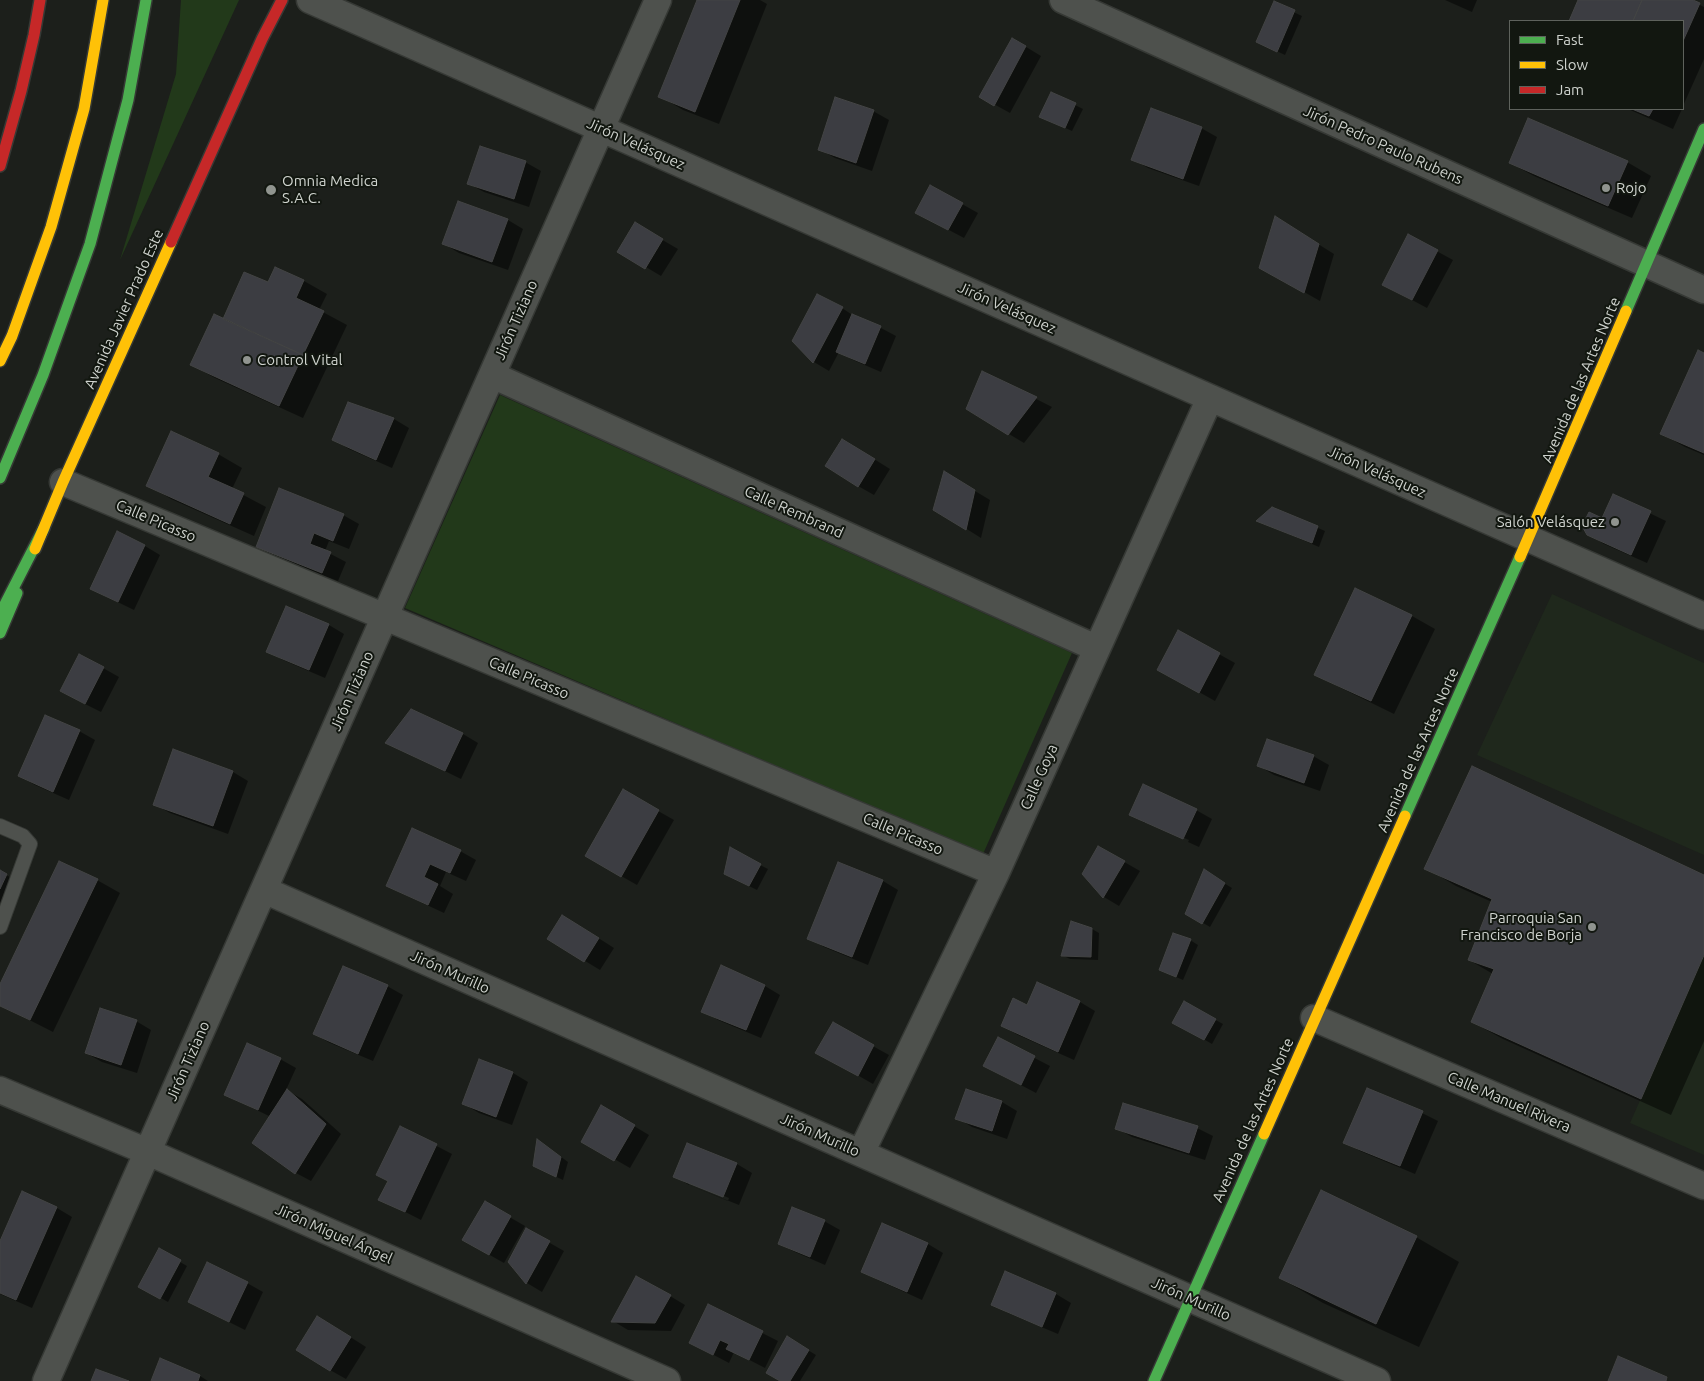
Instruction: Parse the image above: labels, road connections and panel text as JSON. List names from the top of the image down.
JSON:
{
  "streets": {
    "main road": ["Avenida Javier Prado Este", "Avenida de las Artes Norte"],
    "street": [
      "Jirón Velásquez",
      "Jirón Pedro Paulo Rubens",
      "Jirón Tiziano",
      "Calle Rembrand",
      "Calle Picasso",
      "Calle Goya",
      "Jirón Murillo",
      "Calle Manuel Rivera",
      "Jirón Miguel Ángel"
    ]
  },
  "crossings": [
    ["Jirón Velásquez", "Jirón Tiziano"],
    ["Jirón Velásquez", "Avenida de las Artes Norte"],
    ["Jirón Velásquez", "Calle Goya"],
    ["Jirón Pedro Paulo Rubens", "Avenida de las Artes Norte"],
    ["Avenida Javier Prado Este", "Calle Picasso"],
    ["Jirón Tiziano", "Calle Rembrand"],
    ["Jirón Tiziano", "Calle Picasso"],
    ["Jirón Tiziano", "Jirón Murillo"],
    ["Jirón Tiziano", "Jirón Miguel Ángel"],
    ["Avenida de las Artes Norte", "Jirón Murillo"],
    ["Avenida de las Artes Norte", "Calle Manuel Rivera"],
    ["Calle Rembrand", "Calle Goya"],
    ["Calle Picasso", "Calle Goya"],
    ["Calle Goya", "Jirón Murillo"]
  ],
  "places": [
    "Rojo",
    "Omnia Medica S.A.C.",
    "Control Vital",
    "Salón Velásquez",
    "Parroquia San Francisco de Borja"
  ],
  "legend": ["Fast", "Slow", "Jam"]
}
